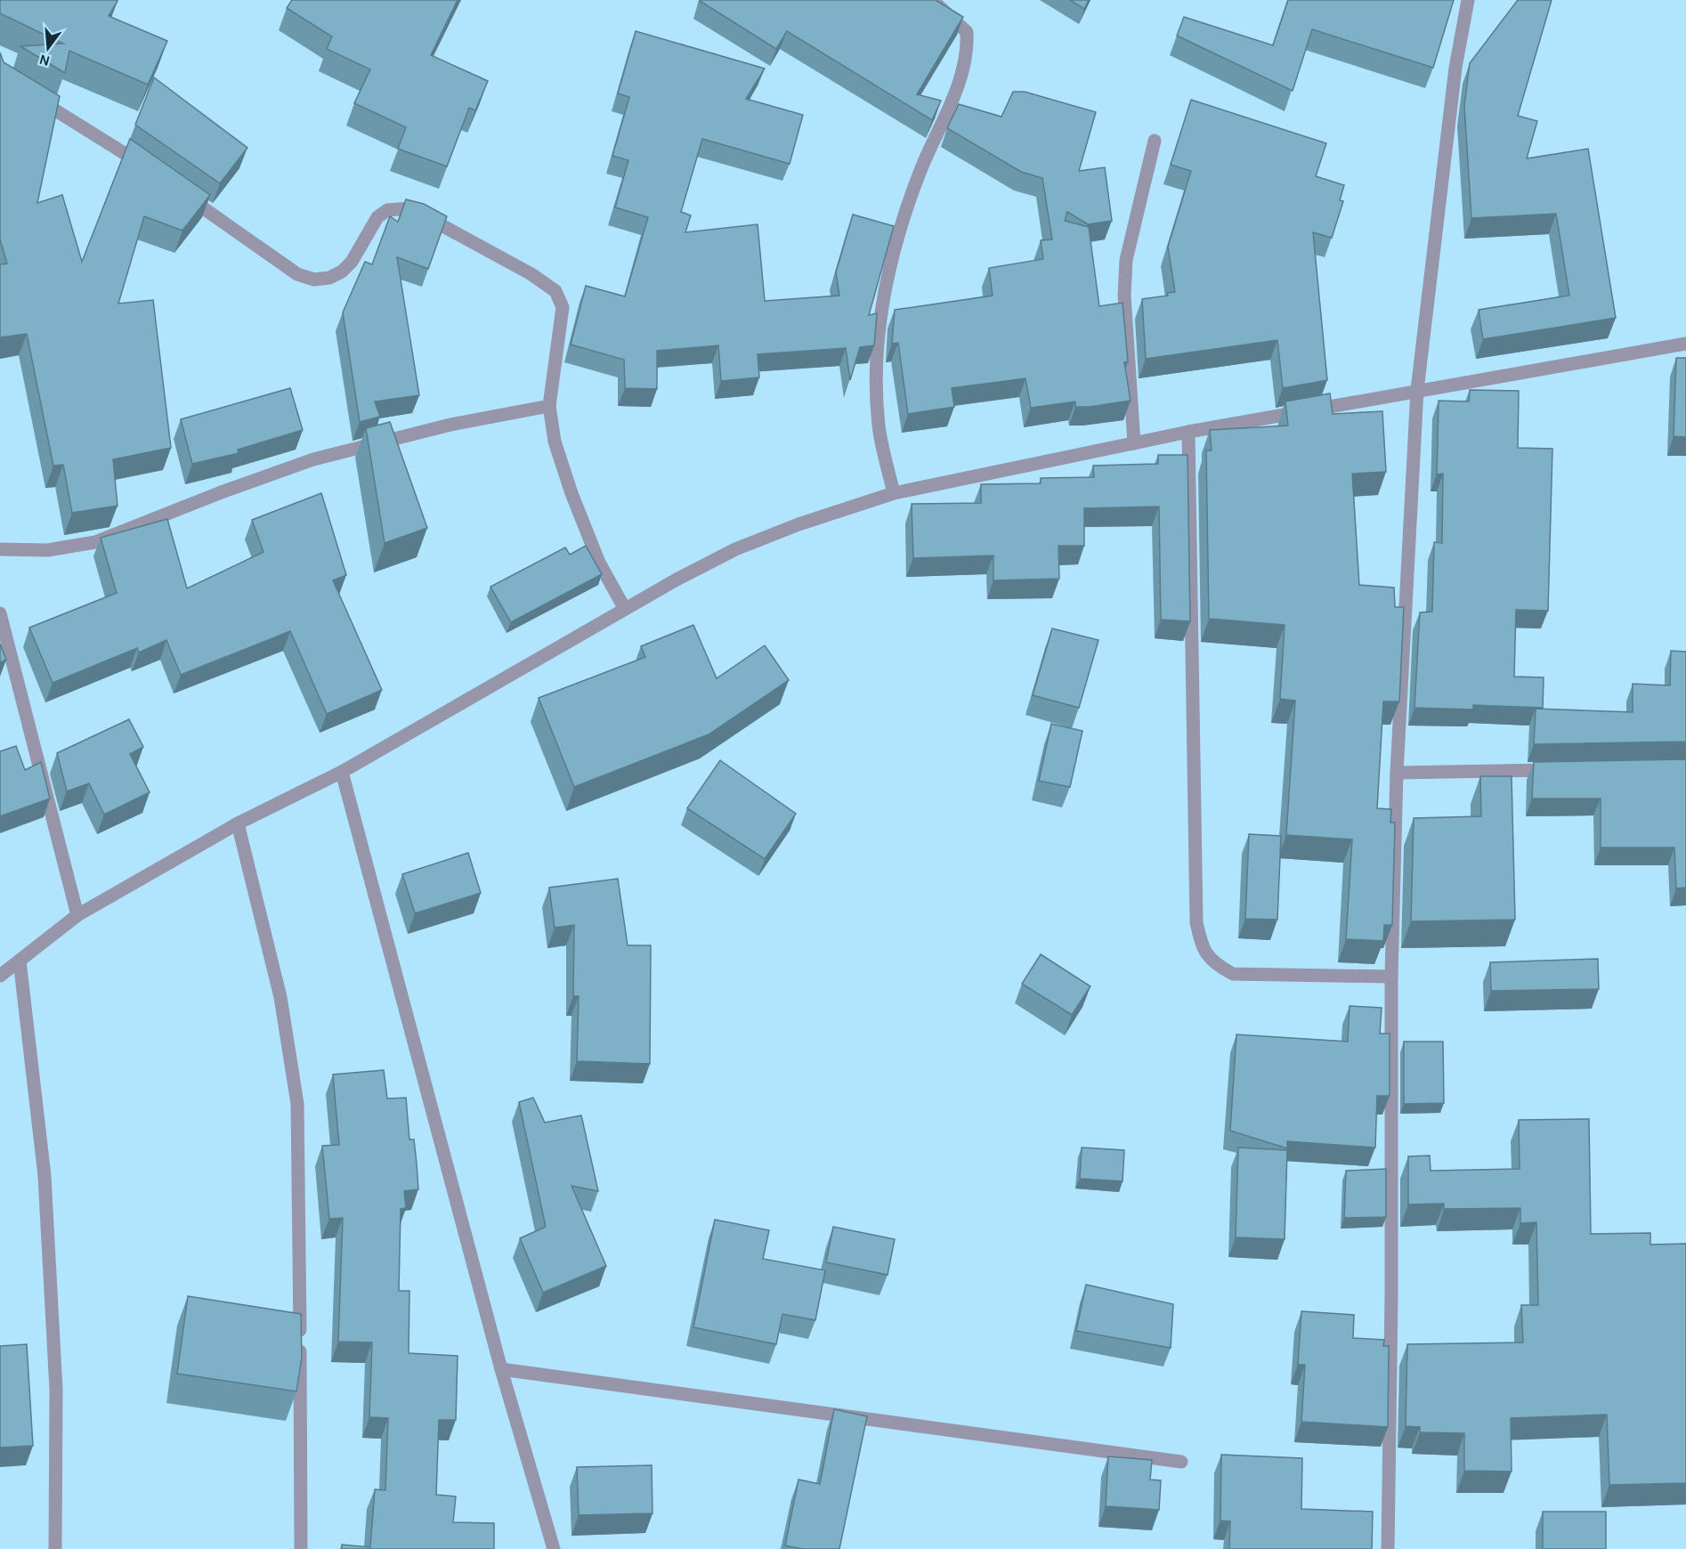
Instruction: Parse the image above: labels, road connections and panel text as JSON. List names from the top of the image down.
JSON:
{
  "north": "bottom"
}
